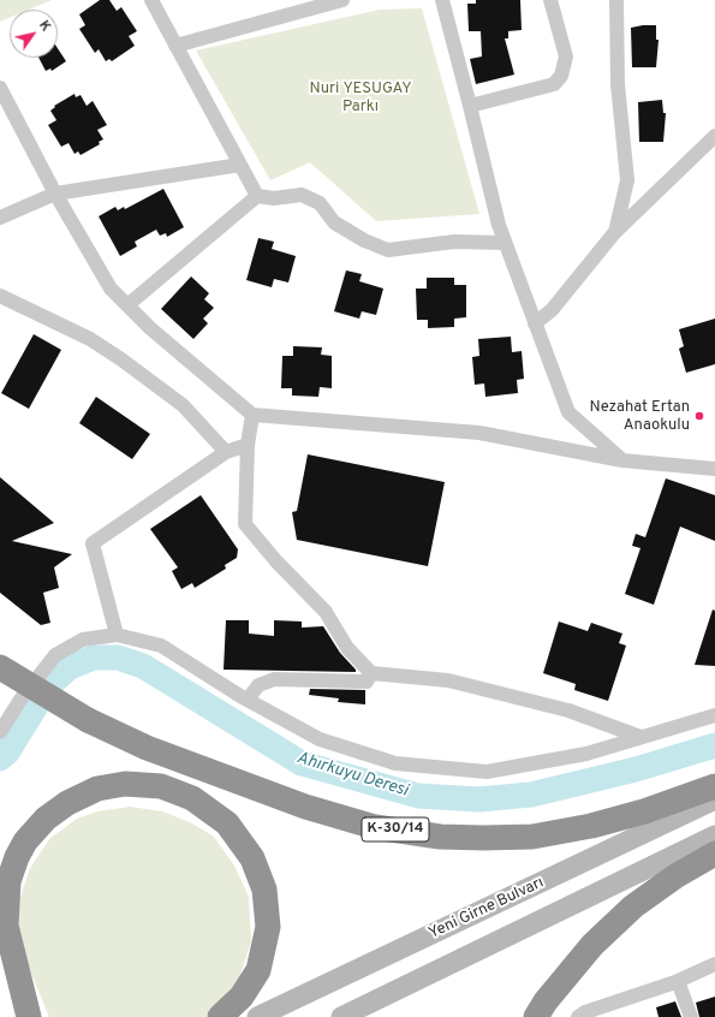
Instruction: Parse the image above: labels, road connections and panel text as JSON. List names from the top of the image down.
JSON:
{
  "streets": {
    "highway": ["K-30/14"],
    "main road": ["Yeni Girne Bulvarı"]
  },
  "water": ["Ahırkuyu Deresi"],
  "parks": ["Nuri YESUGAY Parkı"],
  "places": ["Nezahat Ertan Anaokulu"],
  "north": "top right"
}
